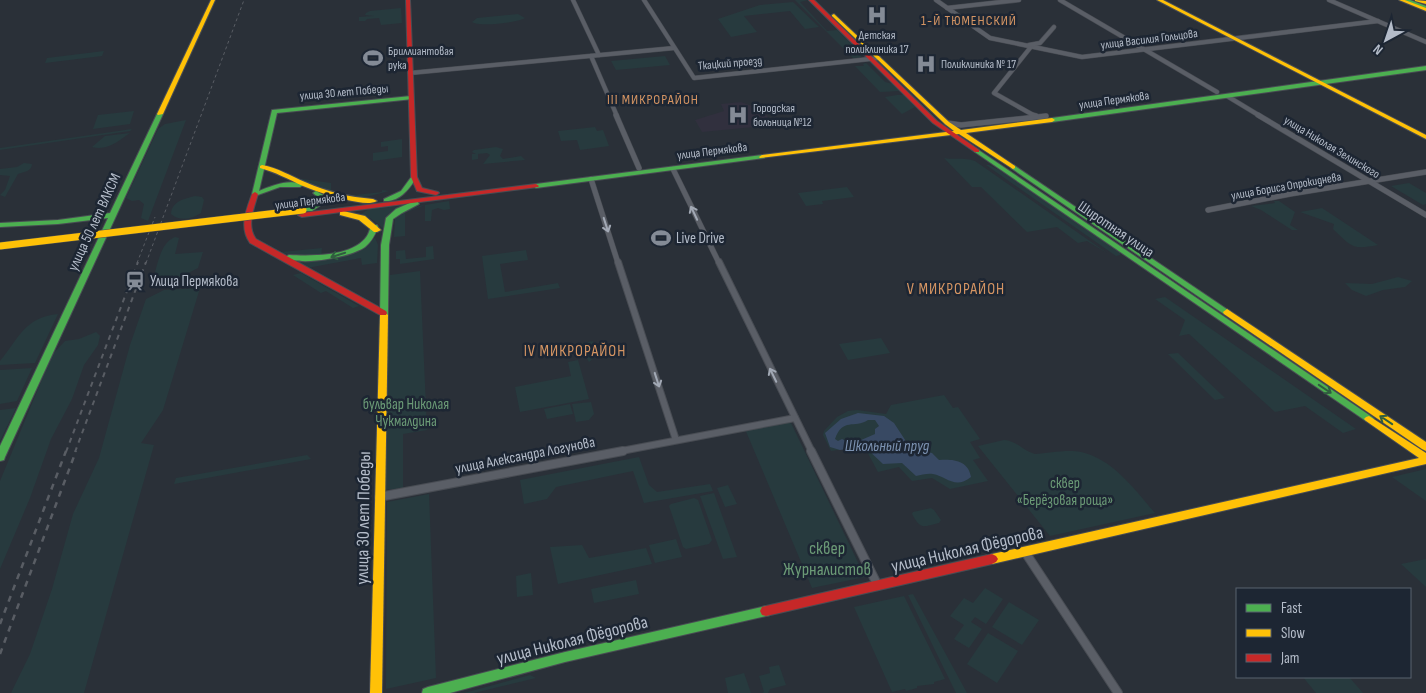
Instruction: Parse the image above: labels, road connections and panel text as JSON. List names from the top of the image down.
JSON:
{
  "streets": {
    "main road": [
      "улица 30 лет Победы",
      "улица Пермякова",
      "улица 50 лет ВЛКСМ",
      "Широтная улица",
      "улица Николая Фёдорова"
    ],
    "street": [
      "улица Василия Гольцова",
      "Ткацкий проезд",
      "улица Николая Зелинского",
      "улица Бориса Опрокиднева",
      "улица Александра Логунова"
    ]
  },
  "crossings": [
    ["Ткацкий проезд", "Широтная улица"],
    ["улица 30 лет Победы", "улица Пермякова"],
    ["улица 30 лет Победы", "улица Александра Логунова"],
    ["улица Пермякова", "улица Николая Зелинского"],
    ["улица Пермякова", "Широтная улица"],
    ["улица Николая Зелинского", "улица Бориса Опрокиднева"],
    ["Широтная улица", "улица Николая Фёдорова"]
  ],
  "districts": [
    "1-Й ТЮМЕНСКИЙ",
    "III МИКРОРАЙОН",
    "V МИКРОРАЙОН",
    "IV МИКРОРАЙОН"
  ],
  "water": ["Школьный пруд"],
  "parks": ["бульвар Николая Чукмалдина", "сквер «Берёзовая роща»", "сквер Журналистов"],
  "places": {
    "hospital": ["Детская поликлиника 17", "Поликлиника № 17", "Городская больница №12"],
    "sports": ["Бриллиантовая рука", "Live Drive"],
    "station": ["Улица Пермякова"]
  },
  "legend": ["Fast", "Slow", "Jam"],
  "north": "bottom left"
}
